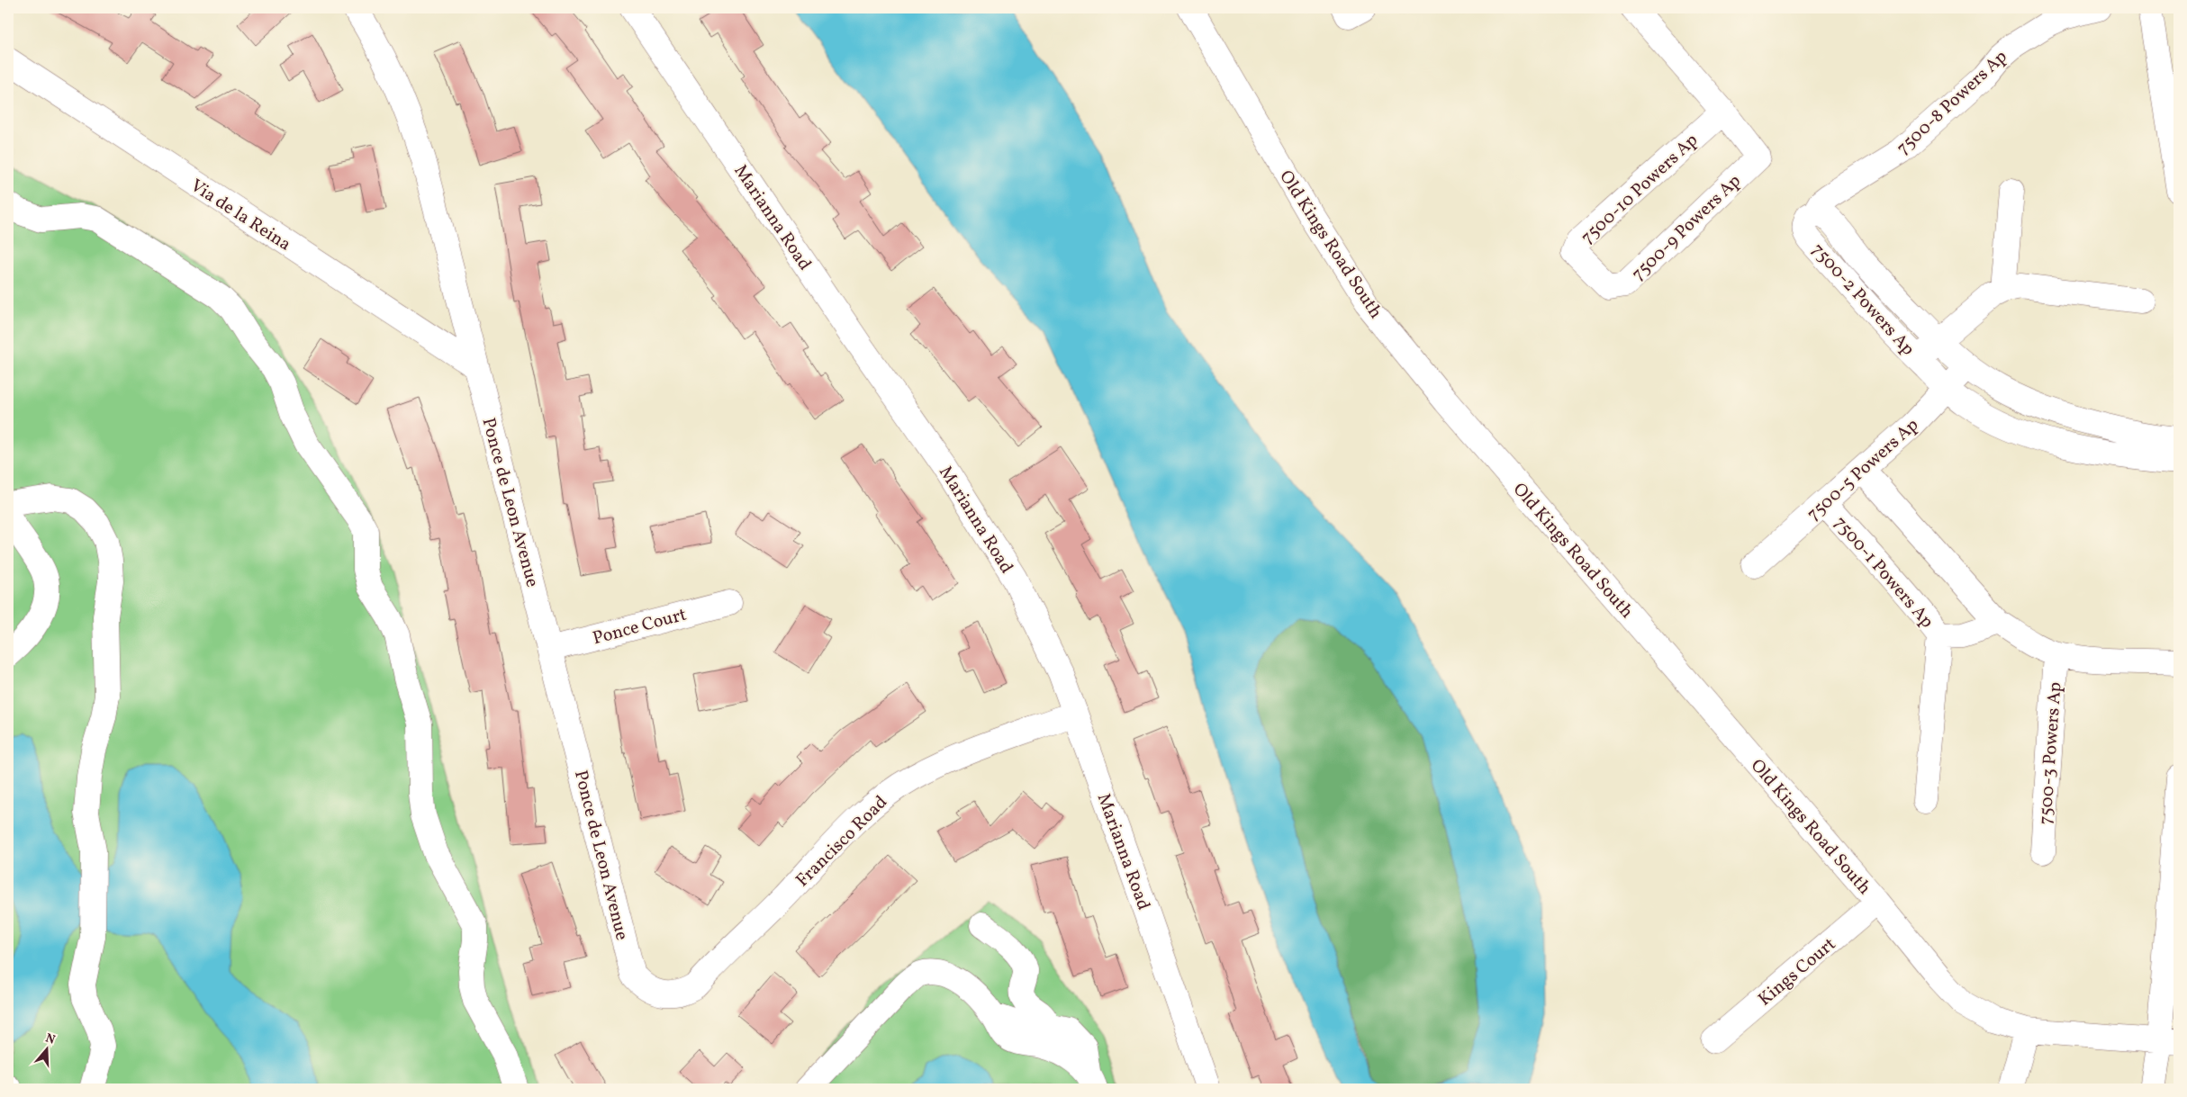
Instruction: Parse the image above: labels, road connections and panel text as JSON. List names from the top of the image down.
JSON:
{
  "streets": {
    "street": [
      "7500-8 Powers Ap",
      "7500-10 Powers Ap",
      "Via de la Reina",
      "Marianna Road",
      "7500-9 Powers Ap",
      "Old Kings Road South",
      "7500-2 Powers Ap",
      "7500-5 Powers Ap",
      "Ponce de Leon Avenue",
      "7500-1 Powers Ap",
      "Ponce Court",
      "7500-3 Powers Ap",
      "Francisco Road",
      "Kings Court"
    ]
  },
  "crossings": [
    ["7500-8 Powers Ap", "7500-2 Powers Ap"],
    ["7500-10 Powers Ap", "7500-9 Powers Ap"],
    ["Via de la Reina", "Ponce de Leon Avenue"],
    ["Marianna Road", "Francisco Road"],
    ["Old Kings Road South", "Kings Court"],
    ["7500-2 Powers Ap", "7500-5 Powers Ap"],
    ["7500-5 Powers Ap", "7500-1 Powers Ap"],
    ["Ponce de Leon Avenue", "Ponce Court"],
    ["Ponce de Leon Avenue", "Francisco Road"]
  ],
  "north": "top"
}
